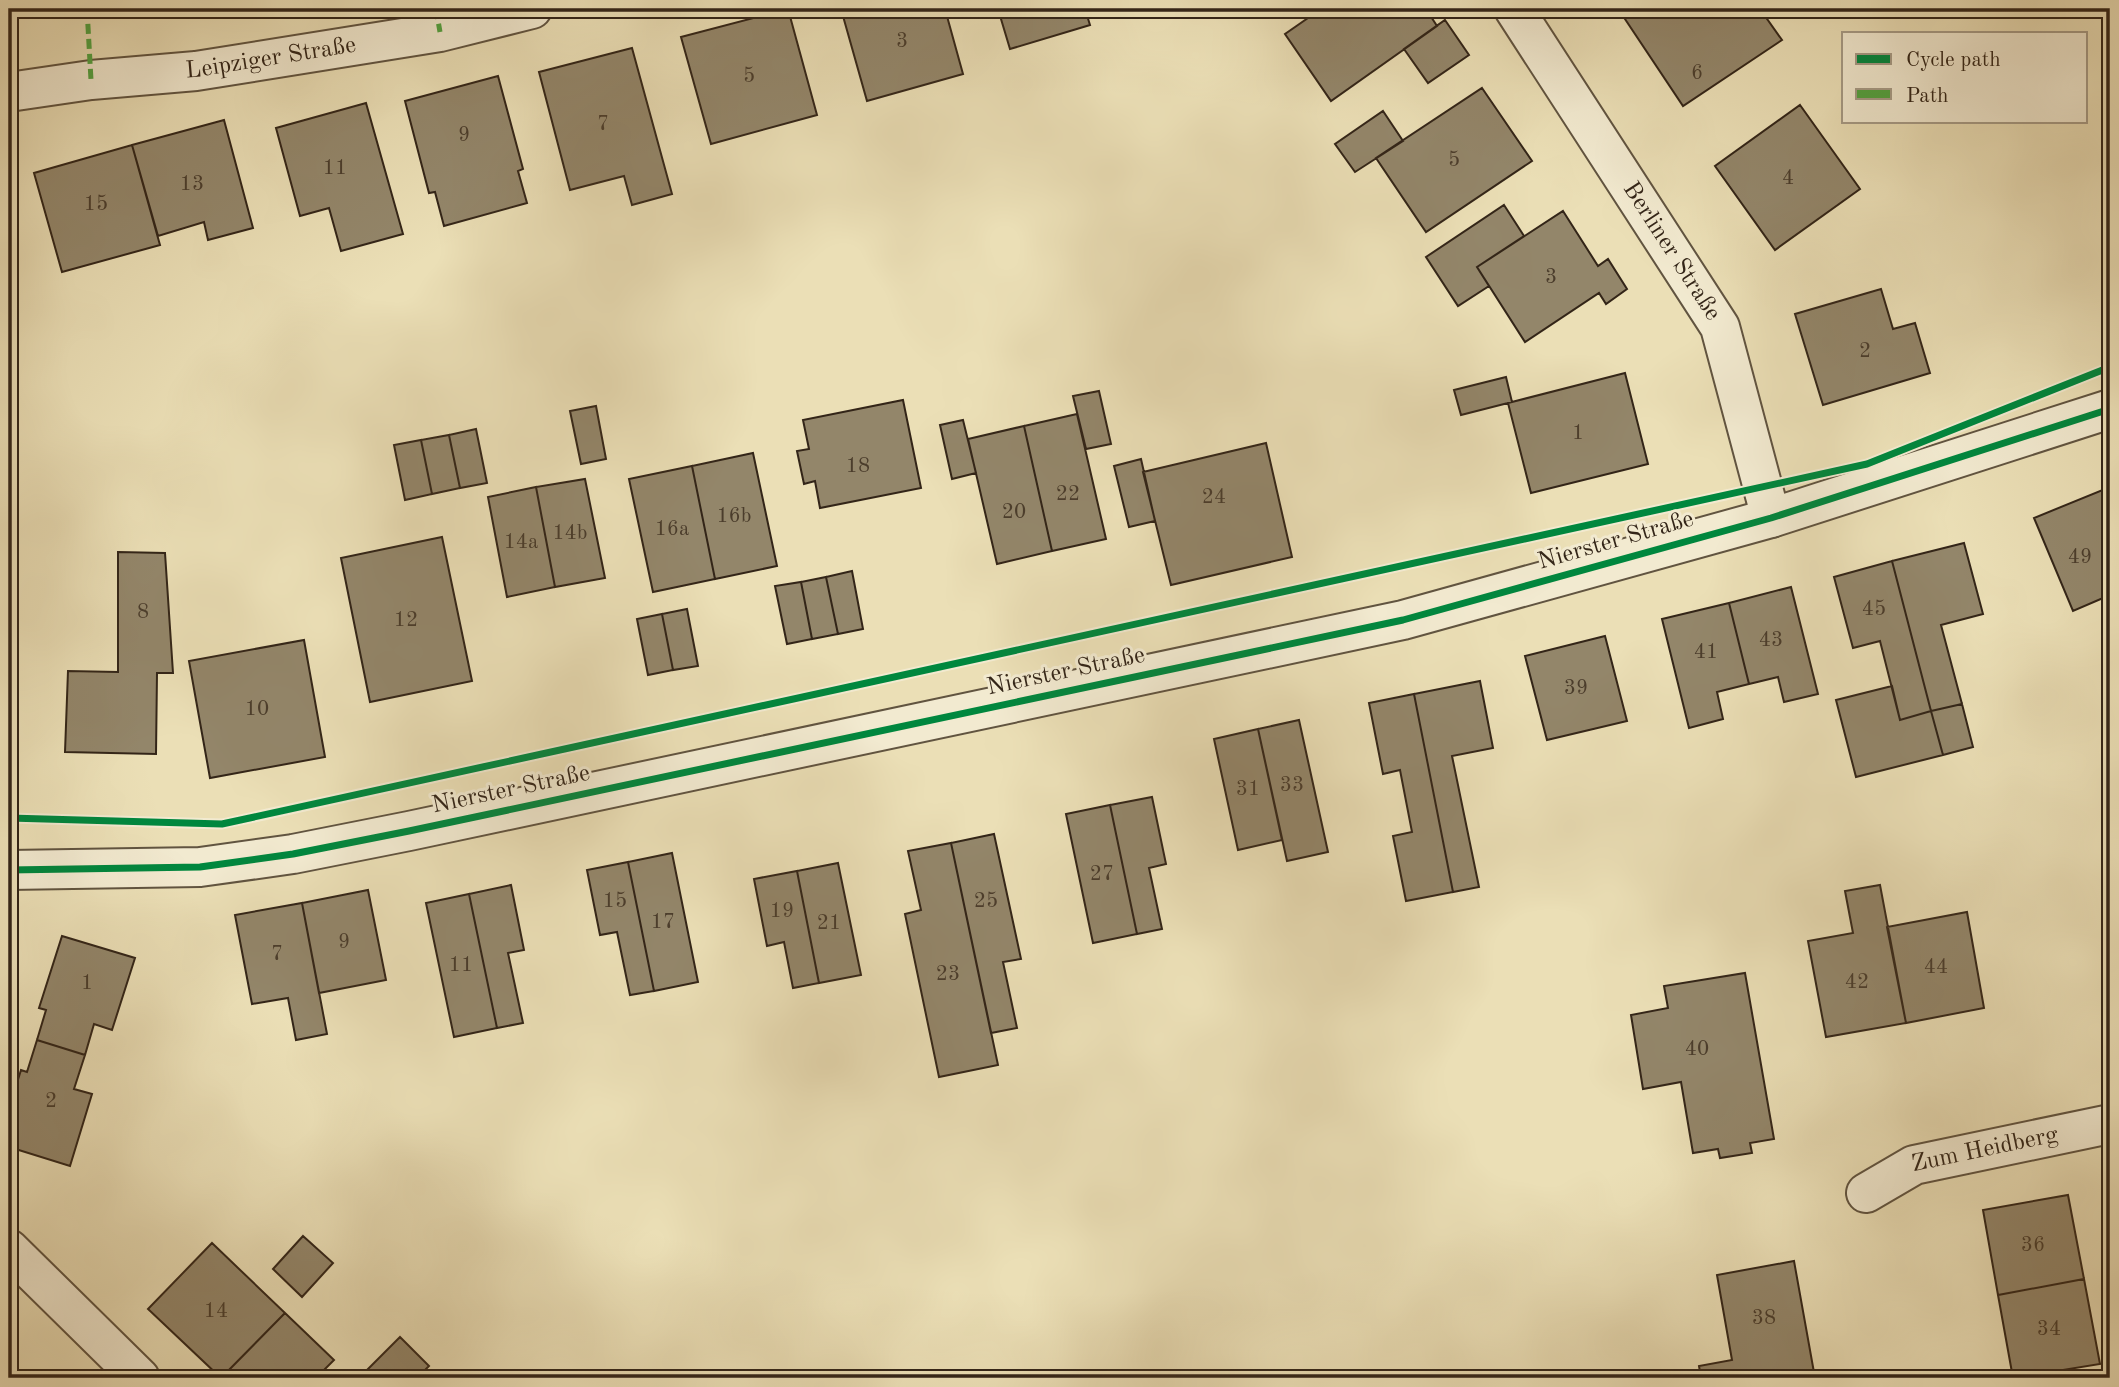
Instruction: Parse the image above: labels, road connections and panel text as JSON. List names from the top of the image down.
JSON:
{
  "streets": {
    "street": [
      "Leipziger Straße",
      "Berliner Straße",
      "Nierster Straße",
      "Zum Heidberg"
    ]
  },
  "crossings": [
    ["Berliner Straße", "Nierster Straße"]
  ],
  "house_numbers": [
    "3",
    "6",
    "5",
    "7",
    "9",
    "5",
    "11",
    "4",
    "13",
    "15",
    "3",
    "2",
    "1",
    "18",
    "22",
    "24",
    "20",
    "16b",
    "16a",
    "14b",
    "14a",
    "49",
    "45",
    "8",
    "12",
    "43",
    "41",
    "39",
    "10",
    "33",
    "31",
    "27",
    "15",
    "25",
    "19",
    "17",
    "21",
    "9",
    "7",
    "11",
    "44",
    "23",
    "42",
    "1",
    "40",
    "2",
    "36",
    "14",
    "38",
    "34"
  ],
  "legend": ["Cycle path", "Path"]
}
